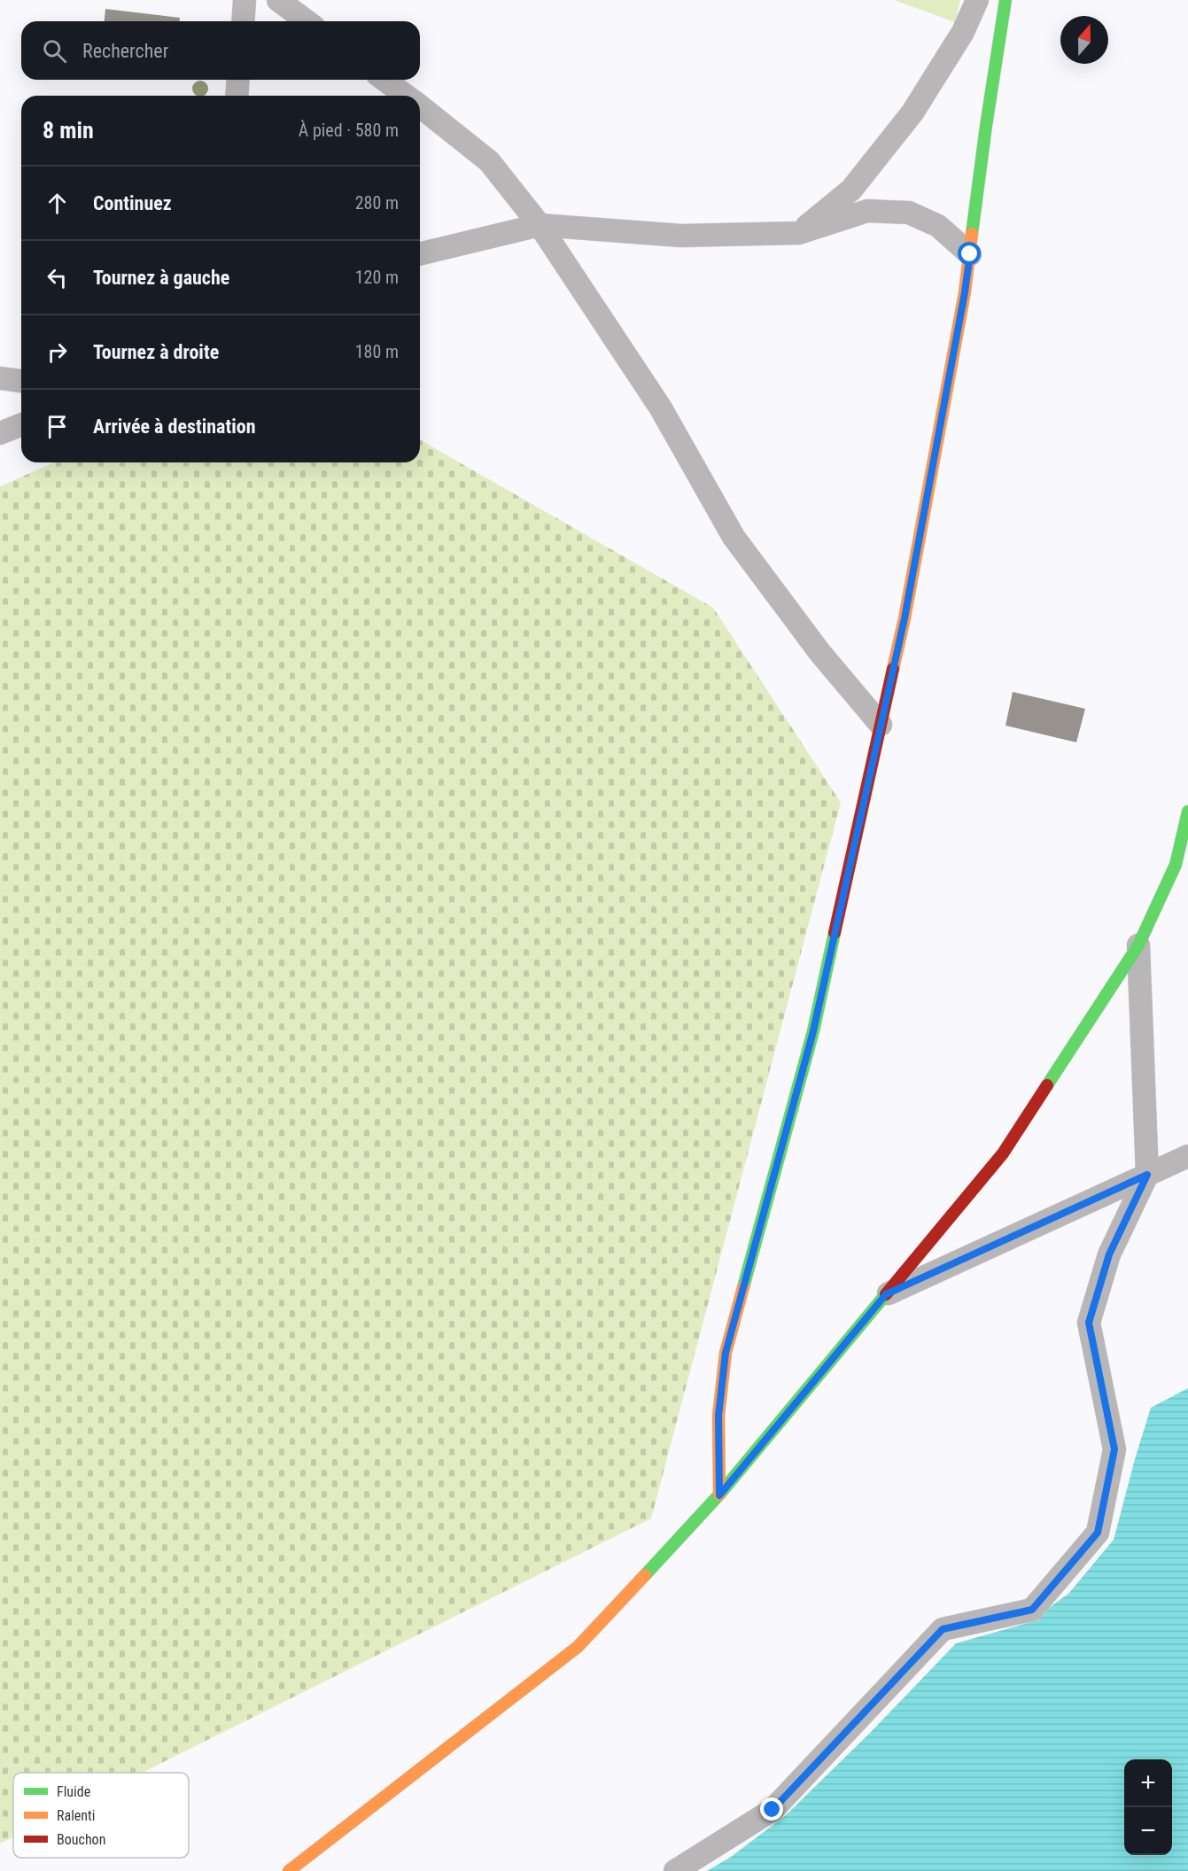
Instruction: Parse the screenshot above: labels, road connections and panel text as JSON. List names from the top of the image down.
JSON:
{
  "legend": ["Fluide", "Ralenti", "Bouchon"],
  "north": "top",
  "page": {
    "search": "Rechercher",
    "heading": ["8 min", "À pied · 580 m"],
    "list": [
      ["Continuez", "280 m"],
      ["Tournez à gauche", "120 m"],
      ["Tournez à droite", "180 m"],
      "Arrivée à destination"
    ],
    "map_buttons": ["+", "−"]
  }
}
